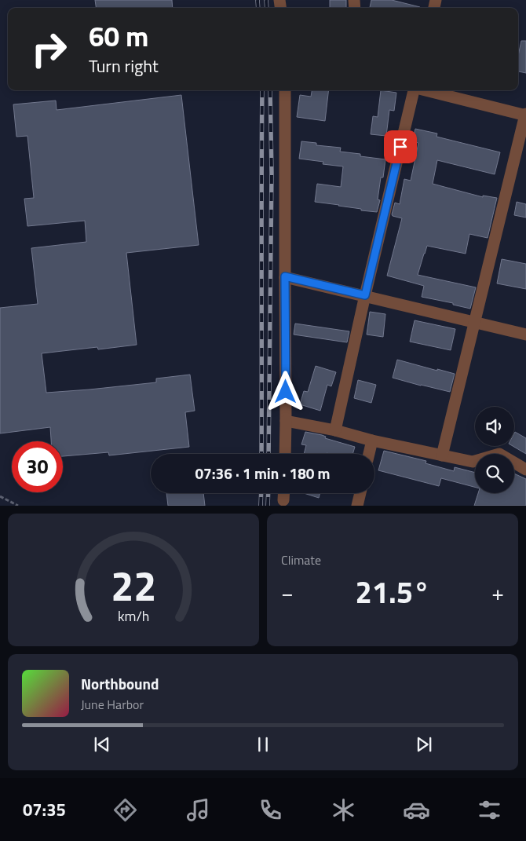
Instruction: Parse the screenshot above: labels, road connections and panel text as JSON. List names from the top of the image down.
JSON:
{
  "page": {
    "turn": ["60 m", "Turn right"],
    "limit": "30",
    "trip": "07:36 · 1 min · 180 m",
    "tile": "Climate",
    "heat": ["−", "21.5°", "+"],
    "song": ["Northbound", "June Harbor"],
    "tabs": "07:35",
    "gauge": ["22", "km/h"]
  }
}
